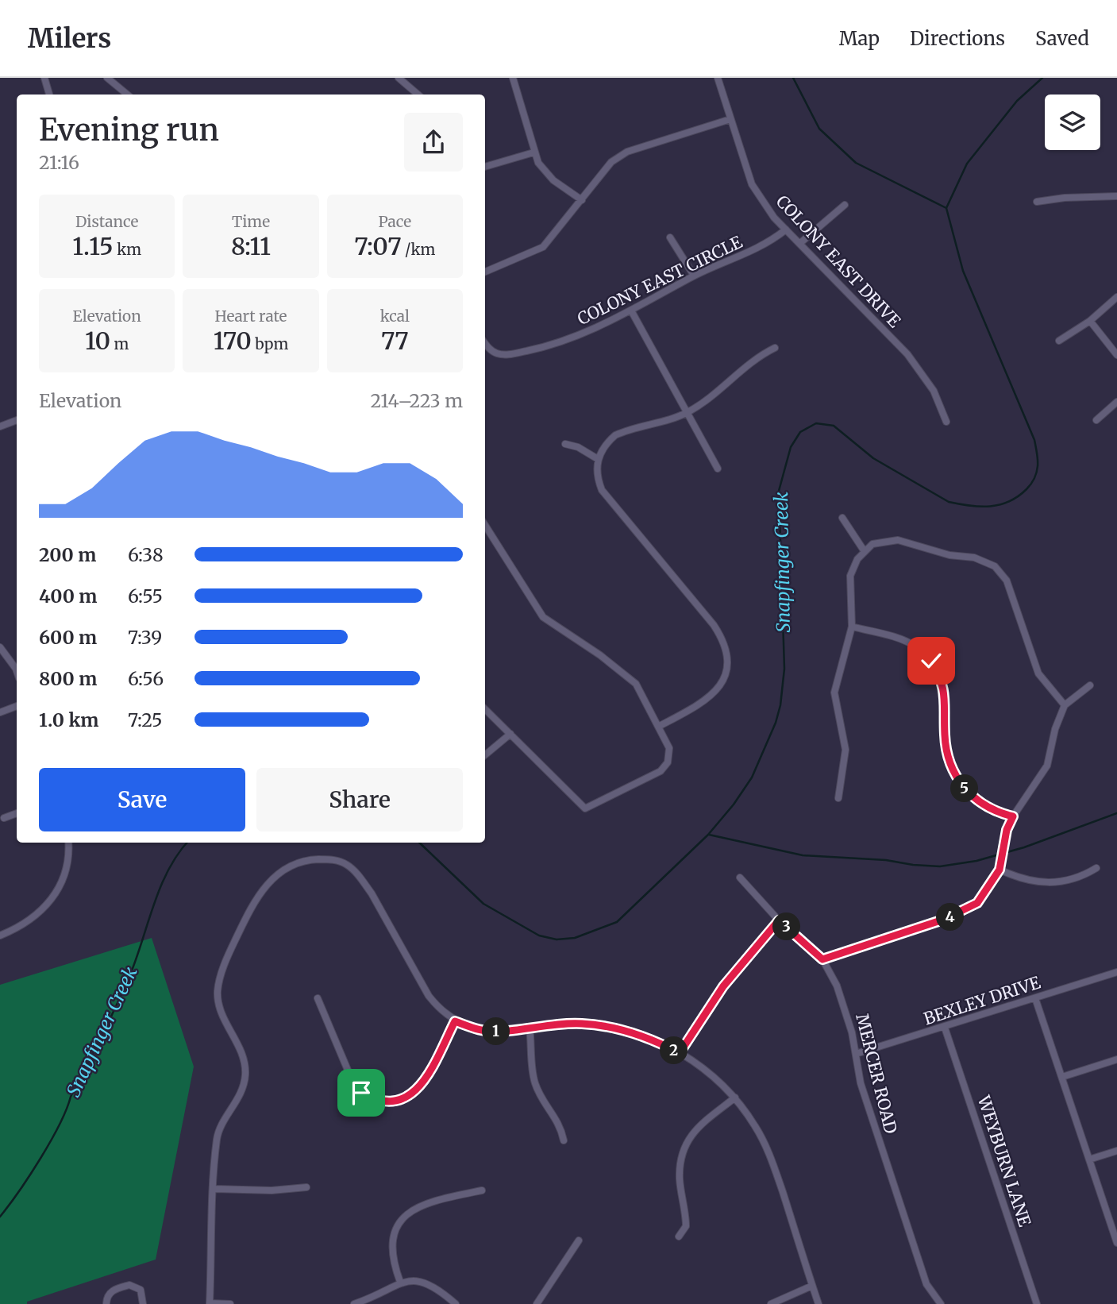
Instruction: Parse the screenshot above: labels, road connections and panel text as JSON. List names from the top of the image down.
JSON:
{
  "streets": {
    "street": [
      "COLONY EAST DRIVE",
      "COLONY EAST CIRCLE",
      "BEXLEY DRIVE",
      "MERCER ROAD",
      "WEYBURN LANE"
    ]
  },
  "crossings": [
    ["COLONY EAST DRIVE", "COLONY EAST CIRCLE"],
    ["BEXLEY DRIVE", "MERCER ROAD"],
    ["BEXLEY DRIVE", "WEYBURN LANE"]
  ],
  "water": ["Snapfinger Creek"],
  "page": {
    "header": "Milers",
    "nav": ["Map", "Directions", "Saved"],
    "heading": ["Evening run", "21:16"],
    "stats": [
      ["Distance", "1.15 km"],
      ["Time", "8:11"],
      ["Pace", "7:07 /km"],
      ["Elevation", "10 m"],
      ["Heart rate", "170 bpm"],
      ["kcal", "77"]
    ],
    "chart": ["Elevation", "214–223 m"],
    "list": [
      {
        "name": "200 m",
        "note": "6:38"
      },
      {
        "name": "400 m",
        "note": "6:55"
      },
      {
        "name": "600 m",
        "note": "7:39"
      },
      {
        "name": "800 m",
        "note": "6:56"
      },
      {
        "name": "1.0 km",
        "note": "7:25"
      }
    ],
    "buttons": ["Save", "Share"],
    "pins": [
      "5",
      "4",
      "3",
      "1",
      "2"
    ]
  }
}
